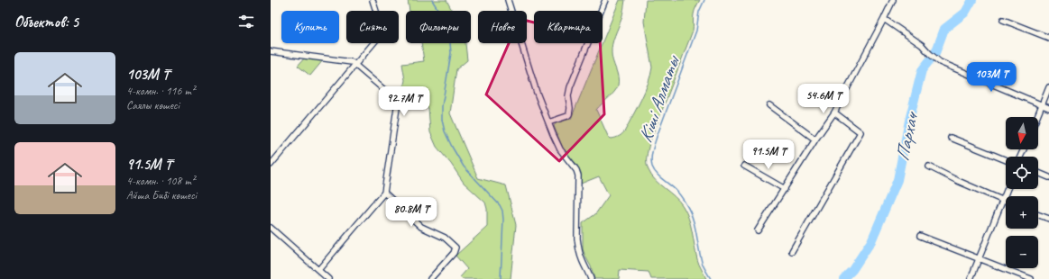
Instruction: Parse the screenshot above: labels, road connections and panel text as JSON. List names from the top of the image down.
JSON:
{
  "water": ["Кіші Алматы", "Пархач"],
  "north": "bottom",
  "page": {
    "heading": "Объектов: 5",
    "chip": [
      "Купить",
      "Снять",
      "Фильтры",
      "Новое",
      "Квартира"
    ],
    "list": [
      {
        "name": "103M ₸",
        "note": "4-комн. · 116 m² · Саялы көшесі"
      },
      {
        "name": "91.5M ₸",
        "note": "4-комн. · 108 m² · Айша Бибі көшесі"
      }
    ],
    "price": [
      "103M ₸",
      "54.6M ₸",
      "92.7M ₸",
      "91.5M ₸",
      "80.8M ₸"
    ],
    "map_buttons": ["+", "−"]
  }
}
